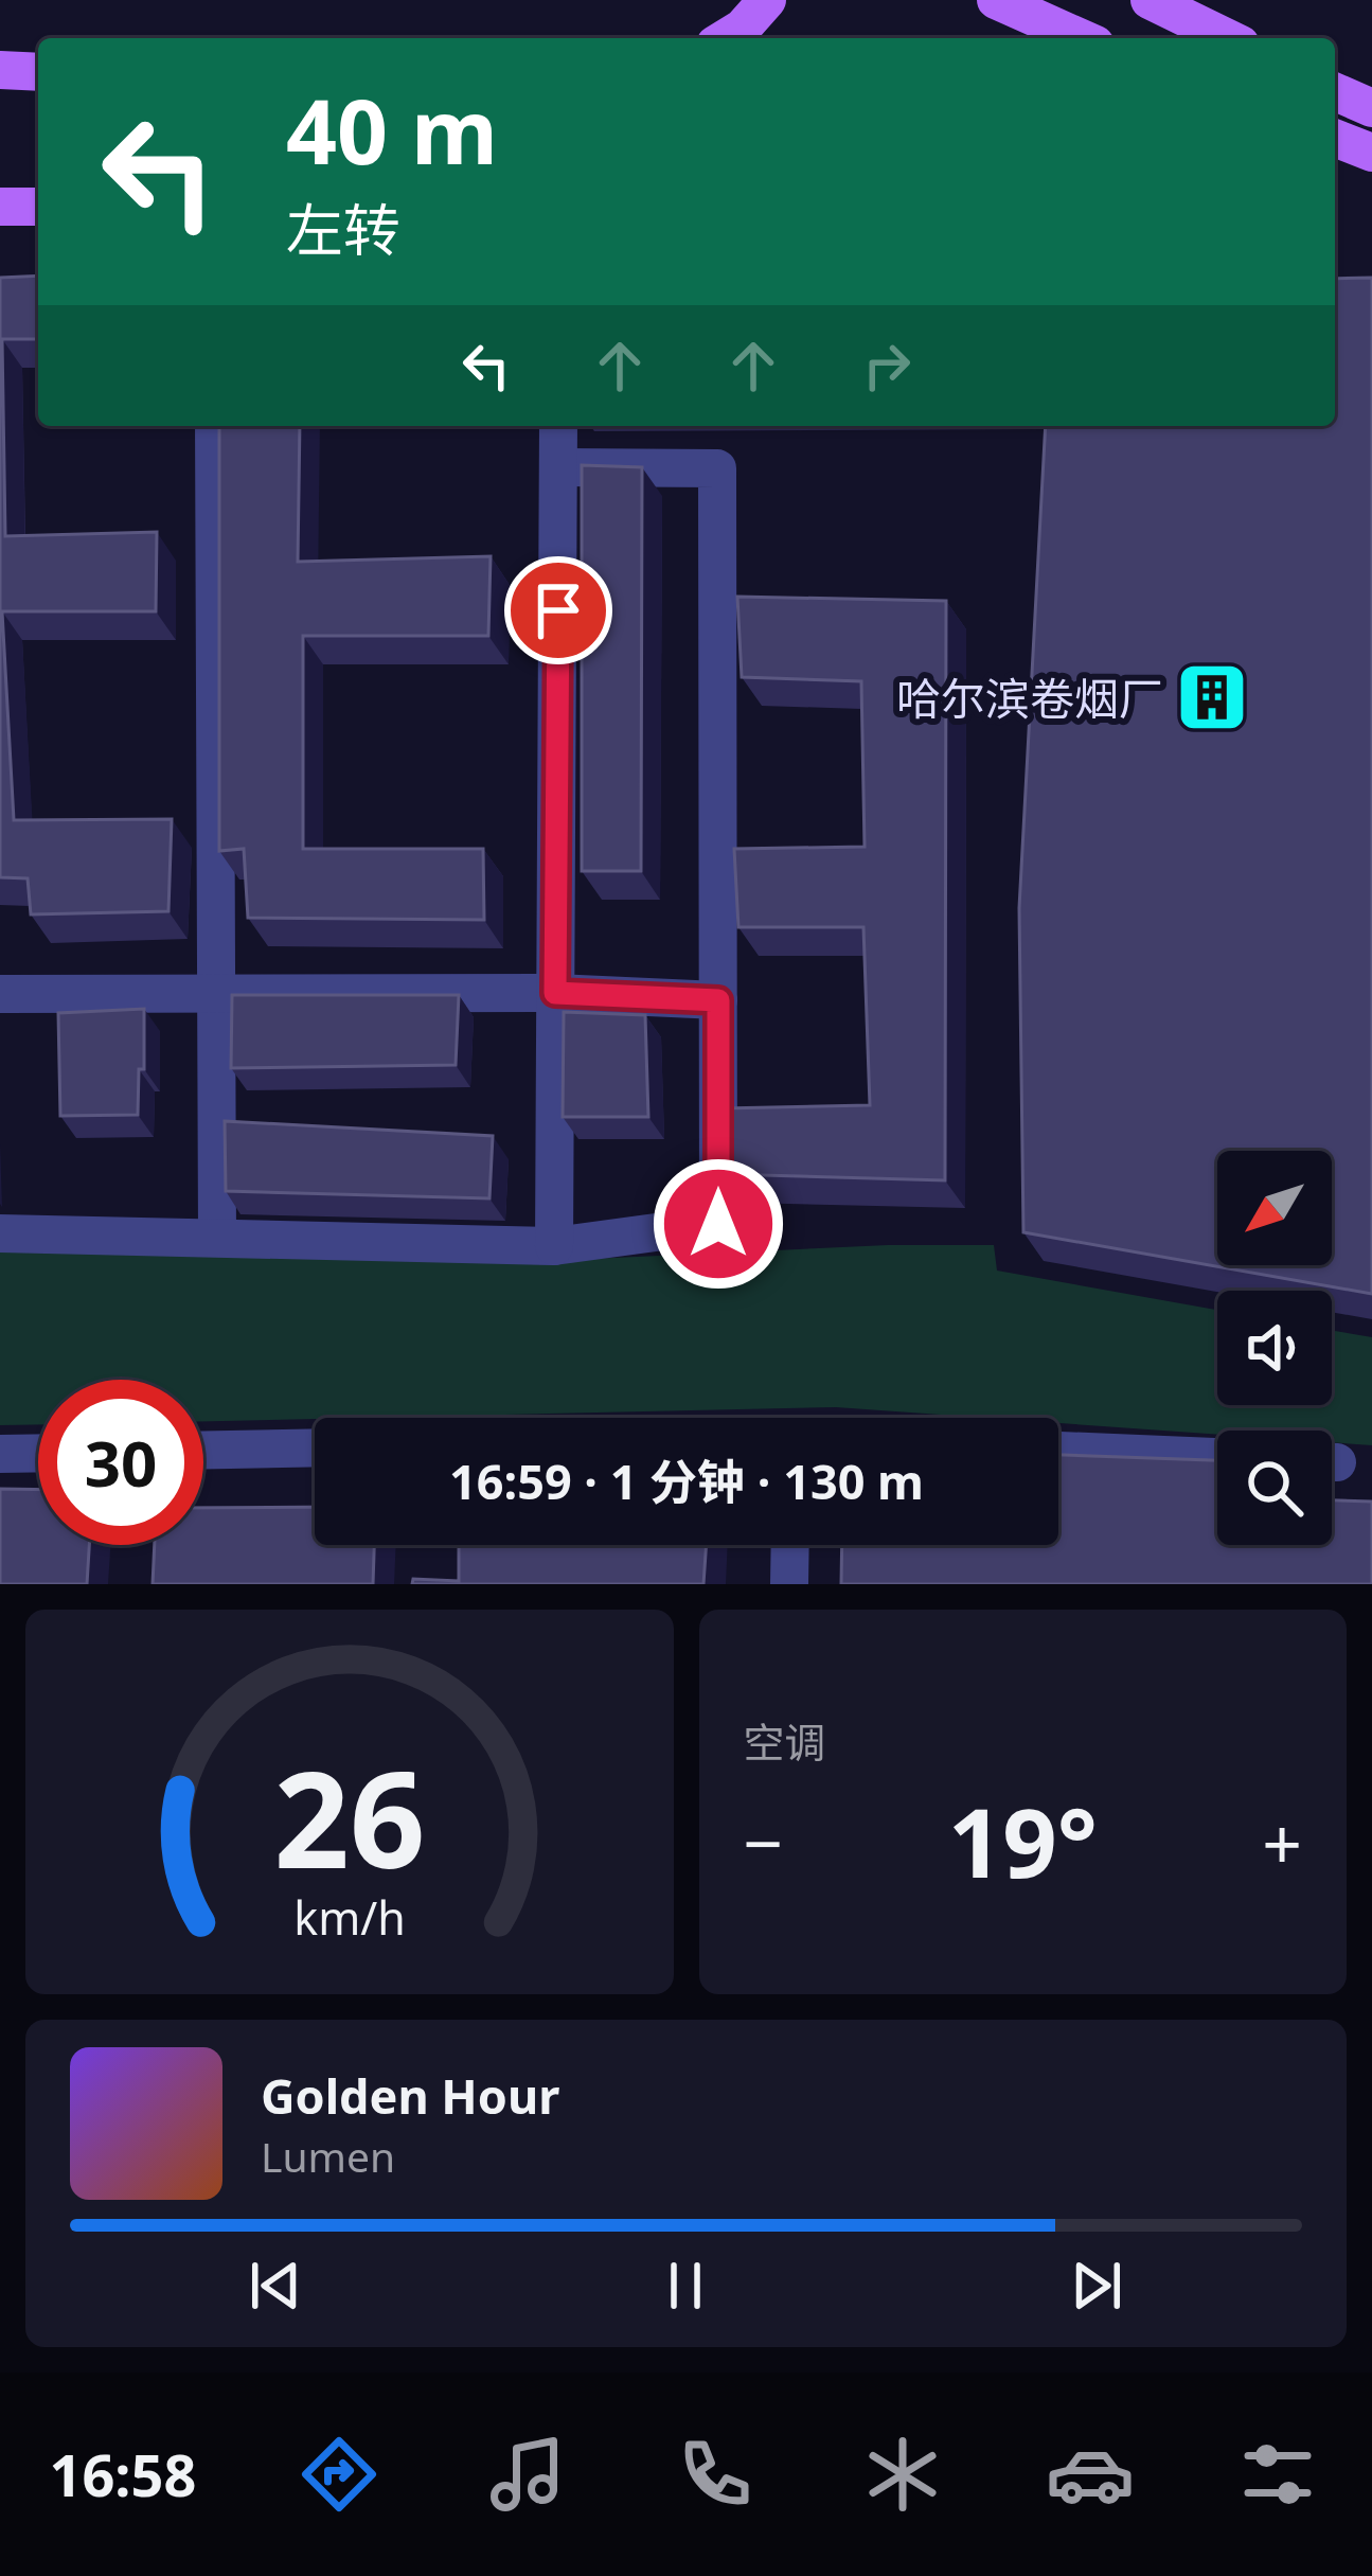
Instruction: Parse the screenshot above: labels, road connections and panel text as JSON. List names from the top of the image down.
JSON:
{
  "places": {
    "building": ["哈尔滨卷烟厂"]
  },
  "north": "bottom left",
  "page": {
    "turn": ["40 m", "左转"],
    "limit": "30",
    "trip": "16:59 · 1 分钟 · 130 m",
    "tile": "空调",
    "heat": ["−", "19°", "+"],
    "song": ["Golden Hour", "Lumen"],
    "tabs": "16:58",
    "gauge": ["26", "km/h"]
  }
}
